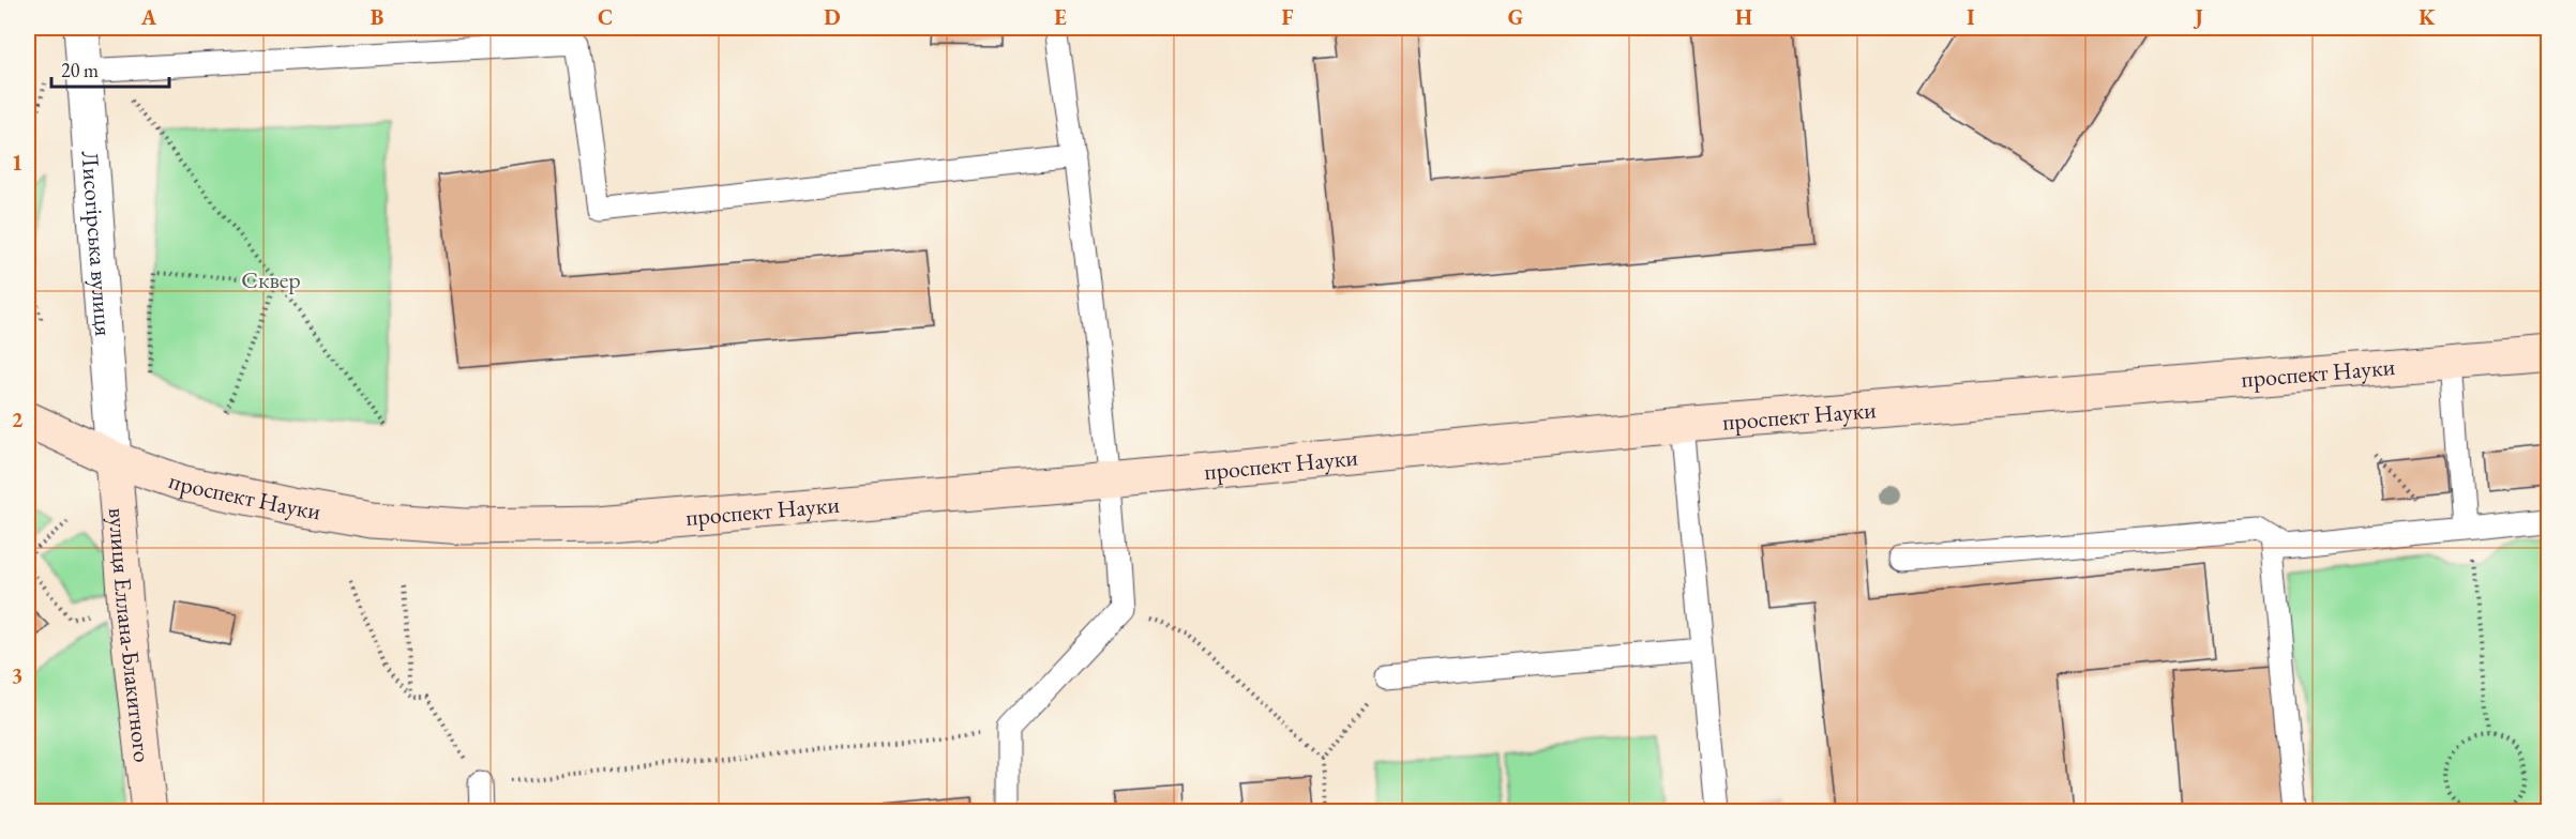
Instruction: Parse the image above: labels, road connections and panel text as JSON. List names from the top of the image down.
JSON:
{
  "streets": {
    "main road": ["проспект Науки", "вулиця Еллана-Блакитного"],
    "street": ["Лисогірська вулиця"]
  },
  "crossings": [
    ["Лисогірська вулиця", "проспект Науки"],
    ["Лисогірська вулиця", "вулиця Еллана-Блакитного"],
    ["проспект Науки", "вулиця Еллана-Блакитного"]
  ],
  "parks": ["Сквер"],
  "scale_bar": "20 m",
  "grid": {
    "columns": [
      "A",
      "B",
      "C",
      "D",
      "E",
      "F",
      "G",
      "H",
      "I",
      "J",
      "K"
    ],
    "rows": ["1", "2", "3"]
  }
}
